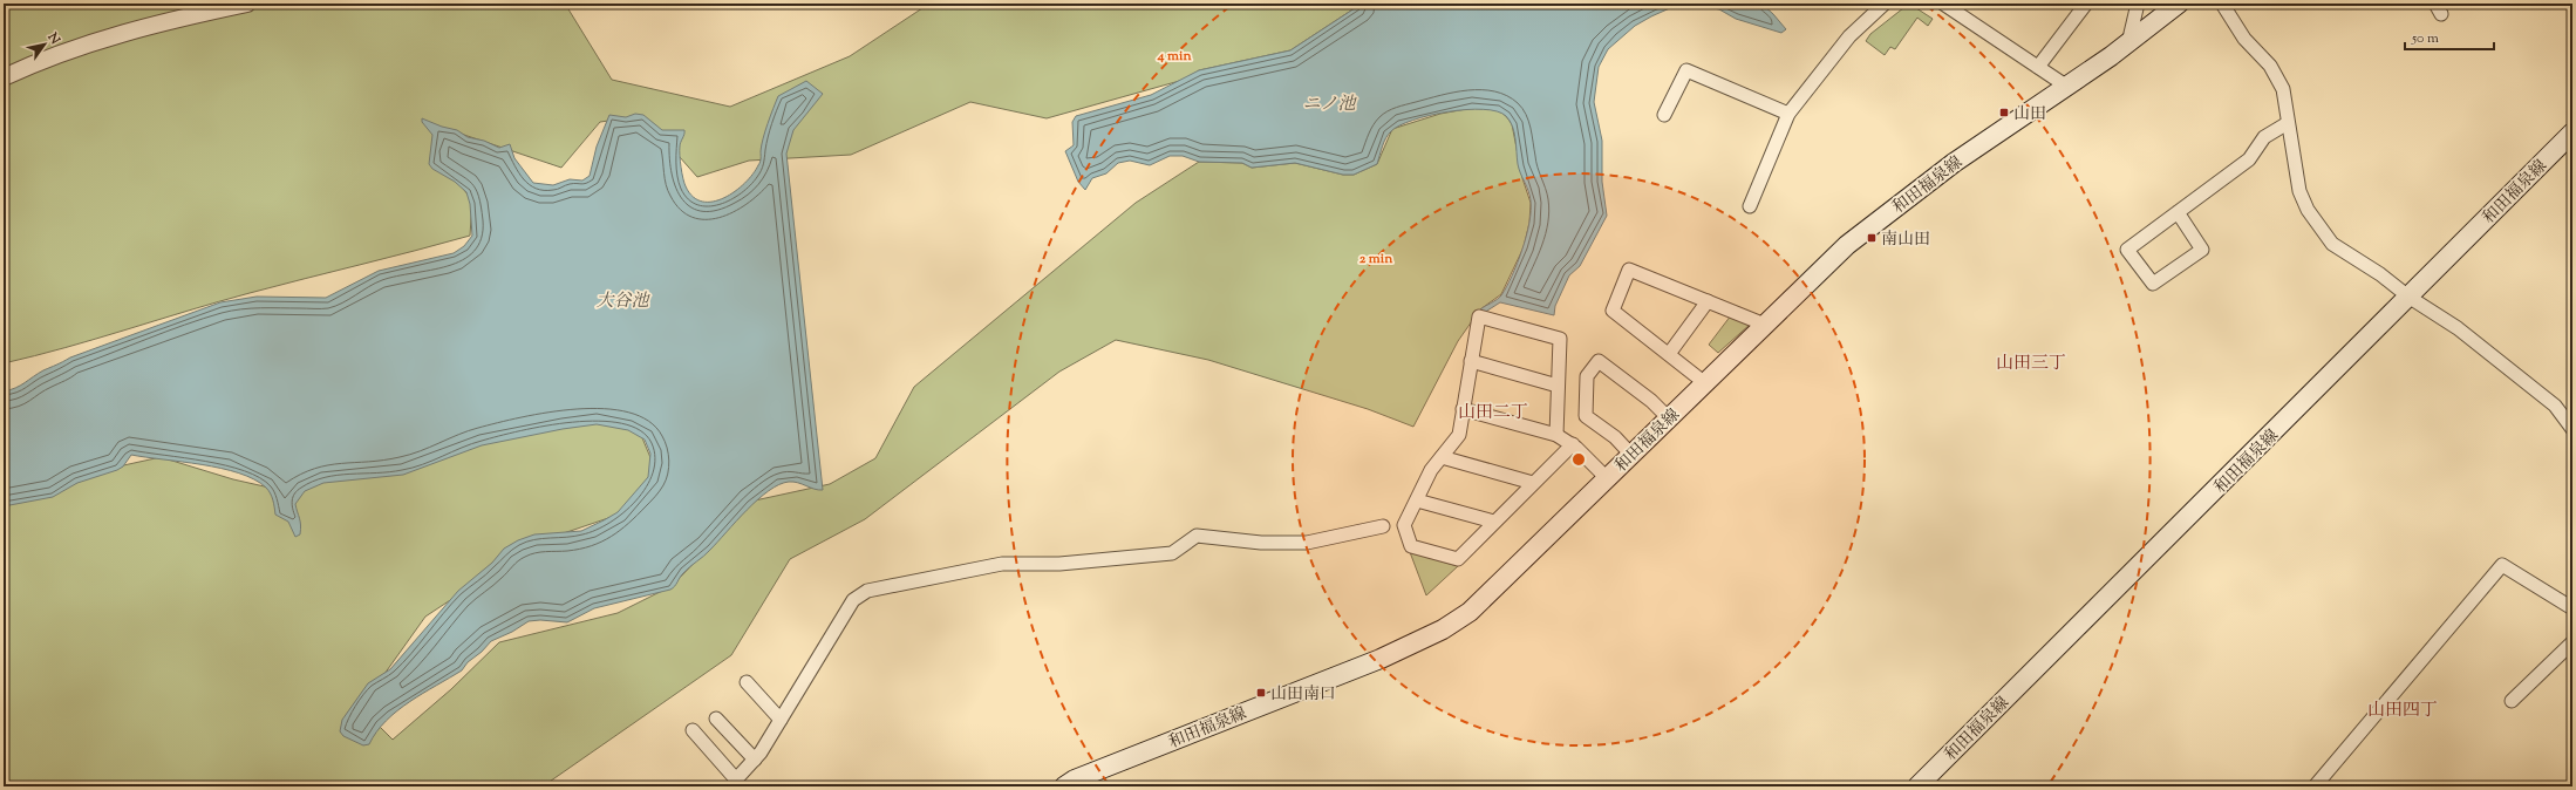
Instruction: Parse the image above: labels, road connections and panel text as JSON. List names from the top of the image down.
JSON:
{
  "streets": {
    "main road": ["和田福泉線"]
  },
  "districts": ["山田三丁", "山田二丁", "山田四丁"],
  "water": ["ニノ池", "大谷池"],
  "places": {
    "transit": ["山田", "南山田", "山田南口"]
  },
  "scale_bar": "50 m",
  "north": "top right",
  "rings": ["4 min", "2 min"]
}
